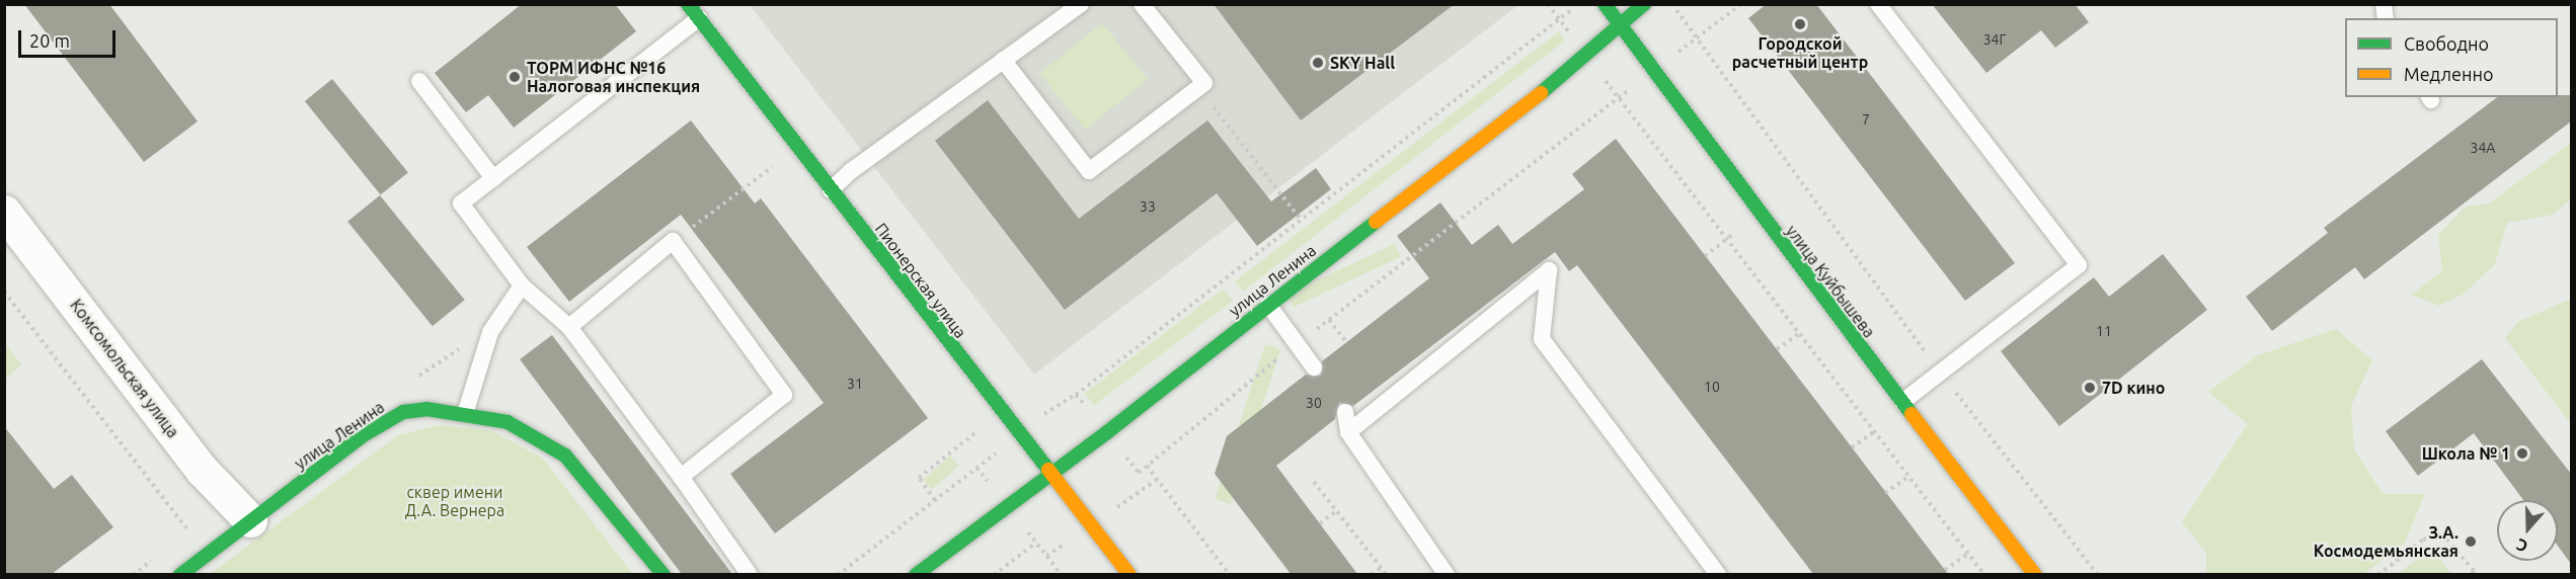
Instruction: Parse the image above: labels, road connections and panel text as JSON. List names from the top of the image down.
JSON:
{
  "streets": {
    "street": [
      "Пионерская улица",
      "улица Ленина",
      "улица Куйбышева",
      "Комсомольская улица"
    ]
  },
  "crossings": [
    ["Пионерская улица", "улица Ленина"],
    ["улица Ленина", "улица Куйбышева"],
    ["улица Ленина", "Комсомольская улица"]
  ],
  "parks": ["сквер имени Д.А. Вернера"],
  "places": [
    "Городской расчетный центр",
    "SKY Hall",
    "ТОРМ ИФНС №16 Налоговая инспекция",
    "7D кино",
    "Школа № 1",
    "З.А. Космодемьянская"
  ],
  "house_numbers": [
    "34Г",
    "7",
    "34А",
    "33",
    "11",
    "31",
    "10",
    "30"
  ],
  "legend": ["Свободно", "Медленно"],
  "scale_bar": "20 m",
  "north": "bottom"
}
